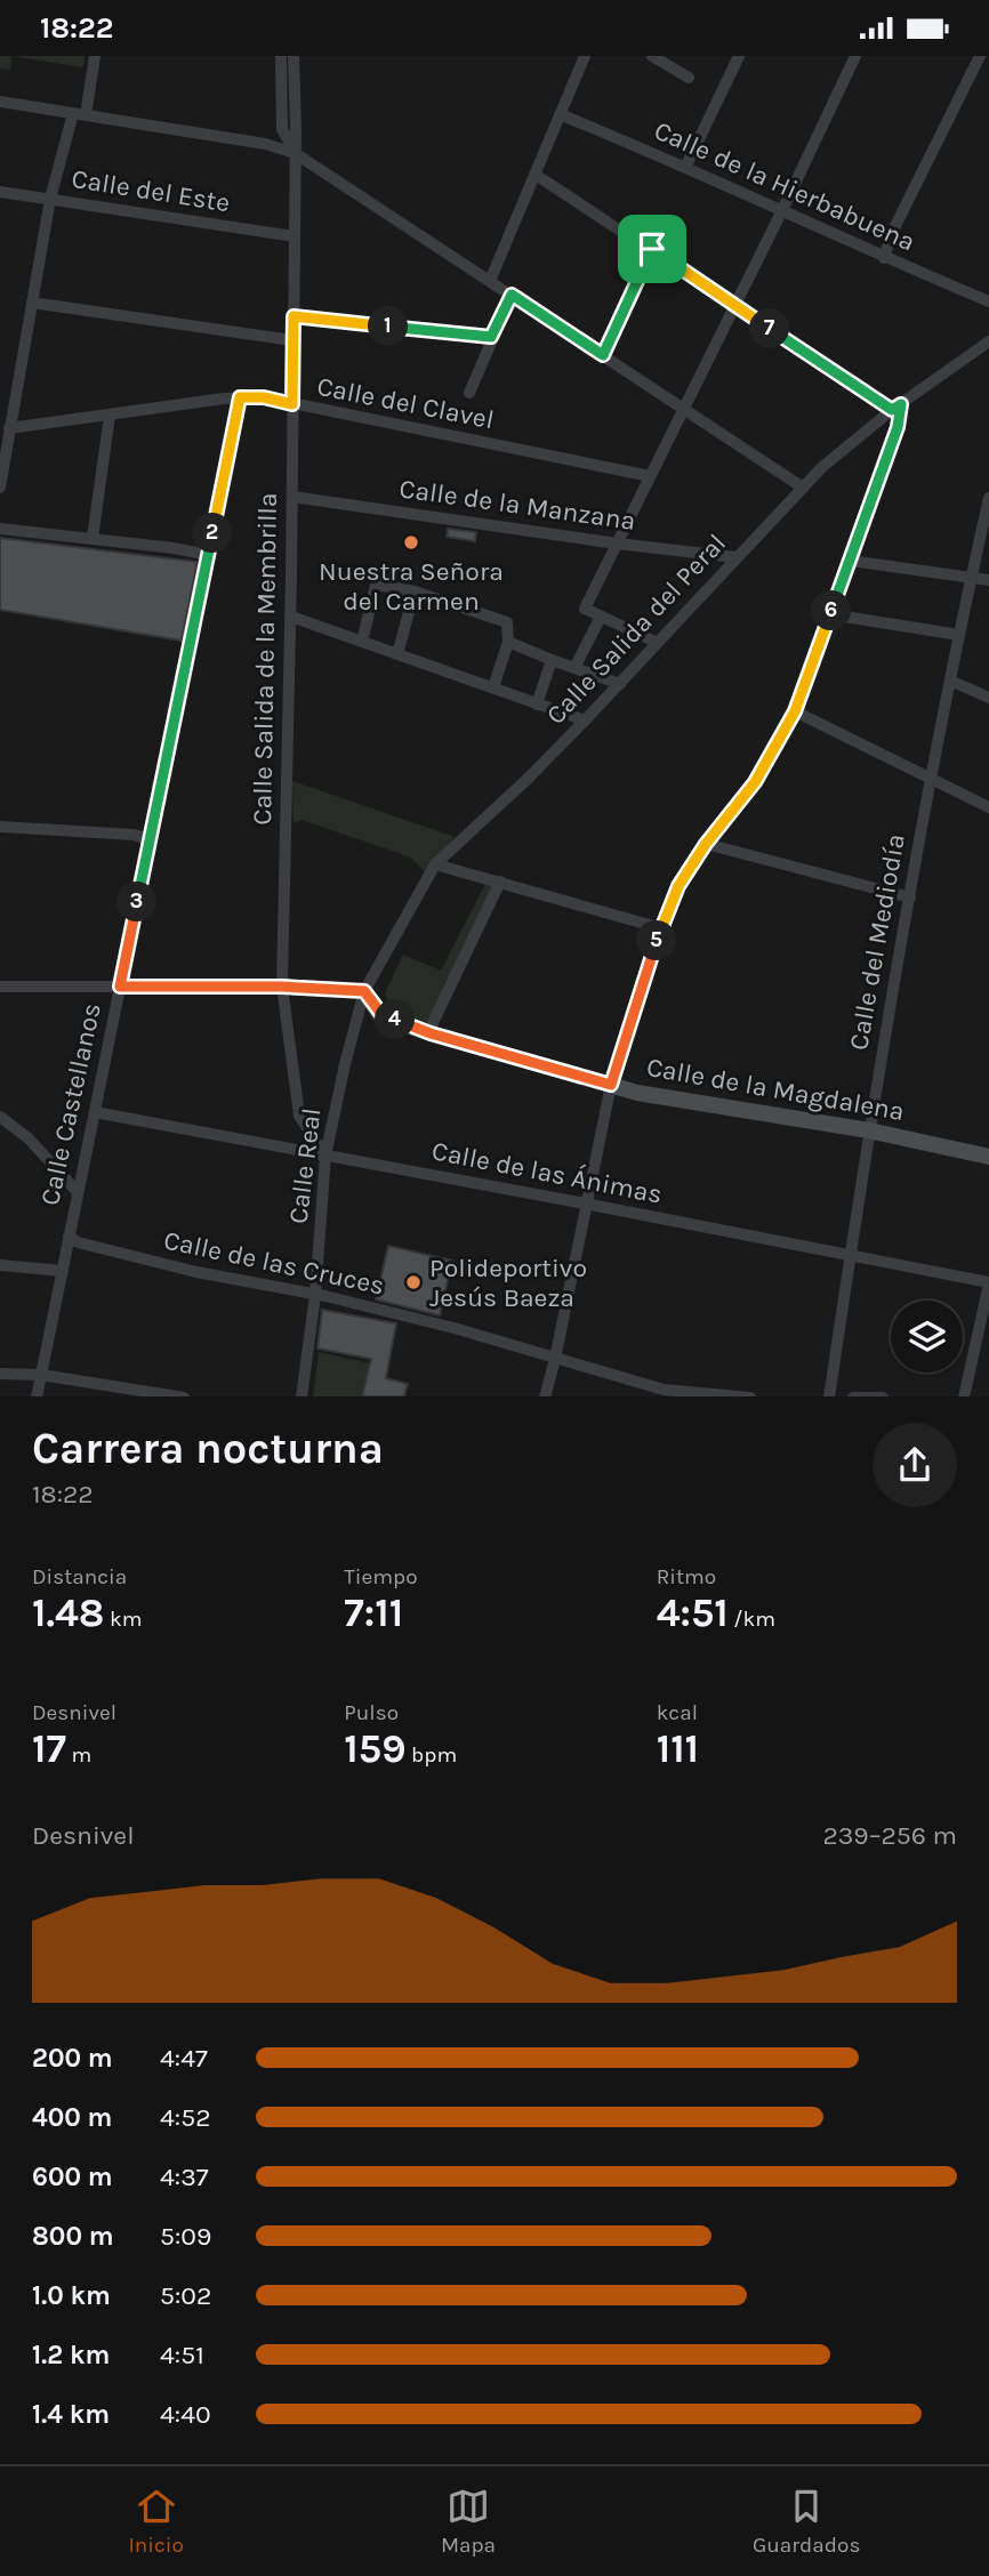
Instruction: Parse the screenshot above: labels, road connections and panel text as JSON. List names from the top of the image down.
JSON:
{
  "streets": {
    "street": [
      "Calle de la Hierbabuena",
      "Calle del Este",
      "Calle del Clavel",
      "Calle de la Manzana",
      "Calle Salida del Peral",
      "Calle Salida de la Membrilla",
      "Calle del Mediodía",
      "Calle de la Magdalena",
      "Calle Castellanos",
      "Calle Real",
      "Calle de las Ánimas",
      "Calle de las Cruces"
    ]
  },
  "crossings": [
    ["Calle del Este", "Calle Salida de la Membrilla"],
    ["Calle del Clavel", "Calle Salida de la Membrilla"],
    ["Calle del Clavel", "Calle Castellanos"],
    ["Calle de la Manzana", "Calle Salida del Peral"],
    ["Calle de la Manzana", "Calle Salida de la Membrilla"],
    ["Calle Salida del Peral", "Calle de la Magdalena"],
    ["Calle Salida del Peral", "Calle Real"],
    ["Calle Salida de la Membrilla", "Calle Real"],
    ["Calle Salida de la Membrilla", "Calle de las Ánimas"],
    ["Calle del Mediodía", "Calle de la Magdalena"],
    ["Calle del Mediodía", "Calle de las Ánimas"],
    ["Calle de la Magdalena", "Calle Real"],
    ["Calle Castellanos", "Calle de las Ánimas"],
    ["Calle Castellanos", "Calle de las Cruces"],
    ["Calle Real", "Calle de las Ánimas"],
    ["Calle Real", "Calle de las Cruces"]
  ],
  "places": ["Nuestra Señora del Carmen", "Polideportivo Jesús Baeza"],
  "page": {
    "status": "18:22",
    "pins": [
      "1",
      "7",
      "2",
      "6",
      "3",
      "5",
      "4"
    ],
    "heading": ["Carrera nocturna", "18:22"],
    "stats": [
      ["Distancia", "1.48 km"],
      ["Tiempo", "7:11"],
      ["Ritmo", "4:51 /km"],
      ["Desnivel", "17 m"],
      ["Pulso", "159 bpm"],
      ["kcal", "111"]
    ],
    "chart": ["Desnivel", "239–256 m"],
    "list": [
      {
        "name": "200 m",
        "note": "4:47"
      },
      {
        "name": "400 m",
        "note": "4:52"
      },
      {
        "name": "600 m",
        "note": "4:37"
      },
      {
        "name": "800 m",
        "note": "5:09"
      },
      {
        "name": "1.0 km",
        "note": "5:02"
      },
      {
        "name": "1.2 km",
        "note": "4:51"
      },
      {
        "name": "1.4 km",
        "note": "4:40"
      }
    ],
    "tabs": ["Inicio", "Mapa", "Guardados"]
  }
}
